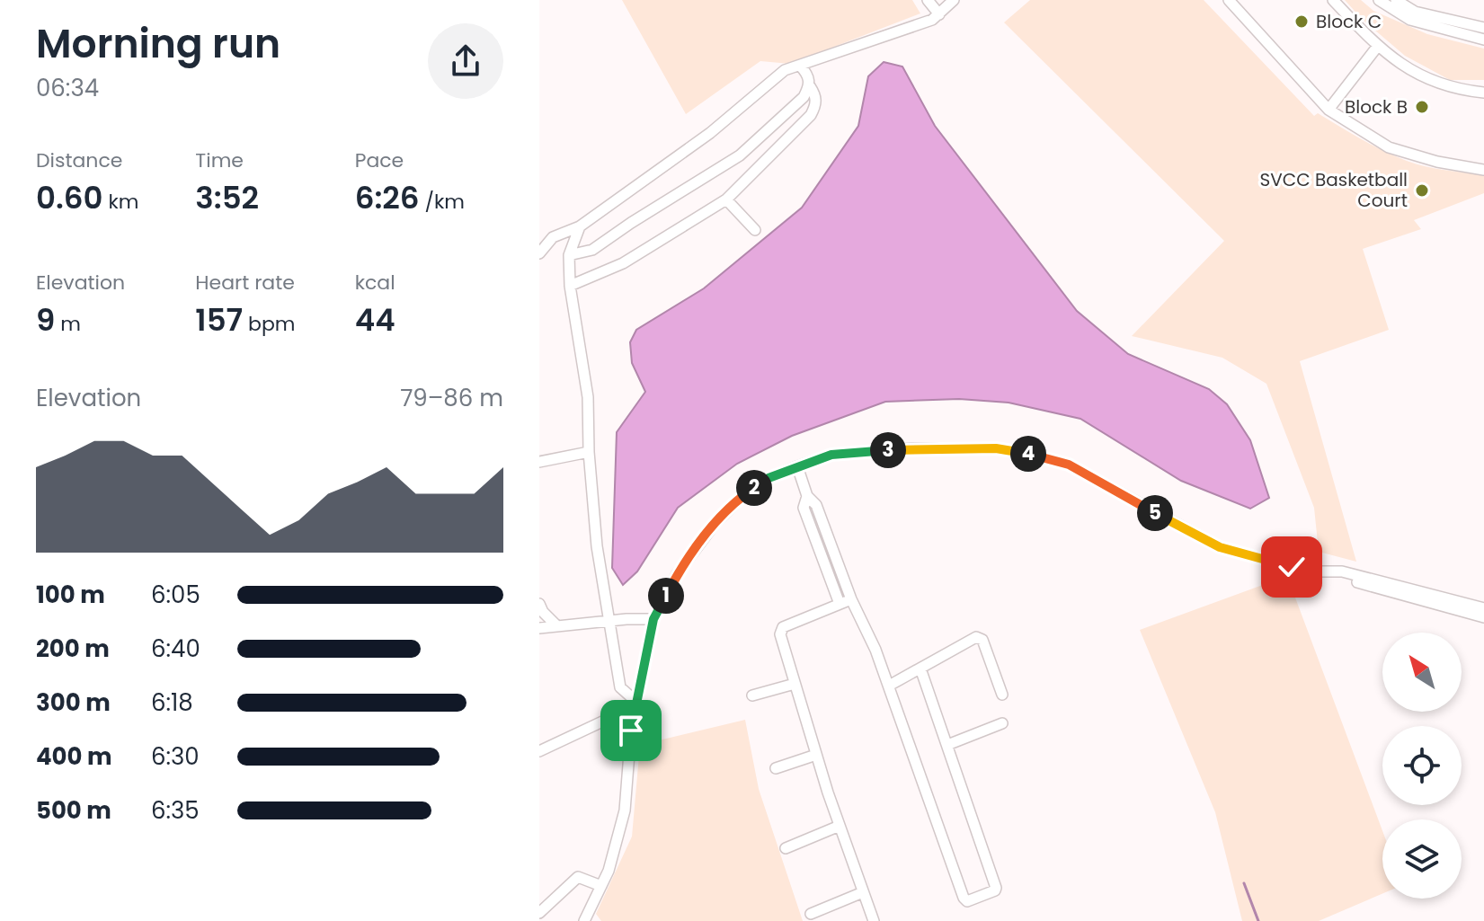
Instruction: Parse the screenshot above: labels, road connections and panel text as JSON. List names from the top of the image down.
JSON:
{
  "places": ["Block C", "Block B", "SVCC Basketball Court"],
  "north": "top left",
  "page": {
    "heading": ["Morning run", "06:34"],
    "stats": [
      ["Distance", "0.60 km"],
      ["Time", "3:52"],
      ["Pace", "6:26 /km"],
      ["Elevation", "9 m"],
      ["Heart rate", "157 bpm"],
      ["kcal", "44"]
    ],
    "chart": ["Elevation", "79–86 m"],
    "pins": [
      "3",
      "4",
      "2",
      "5",
      "1"
    ],
    "list": [
      {
        "name": "100 m",
        "note": "6:05"
      },
      {
        "name": "200 m",
        "note": "6:40"
      },
      {
        "name": "300 m",
        "note": "6:18"
      },
      {
        "name": "400 m",
        "note": "6:30"
      },
      {
        "name": "500 m",
        "note": "6:35"
      }
    ]
  }
}
